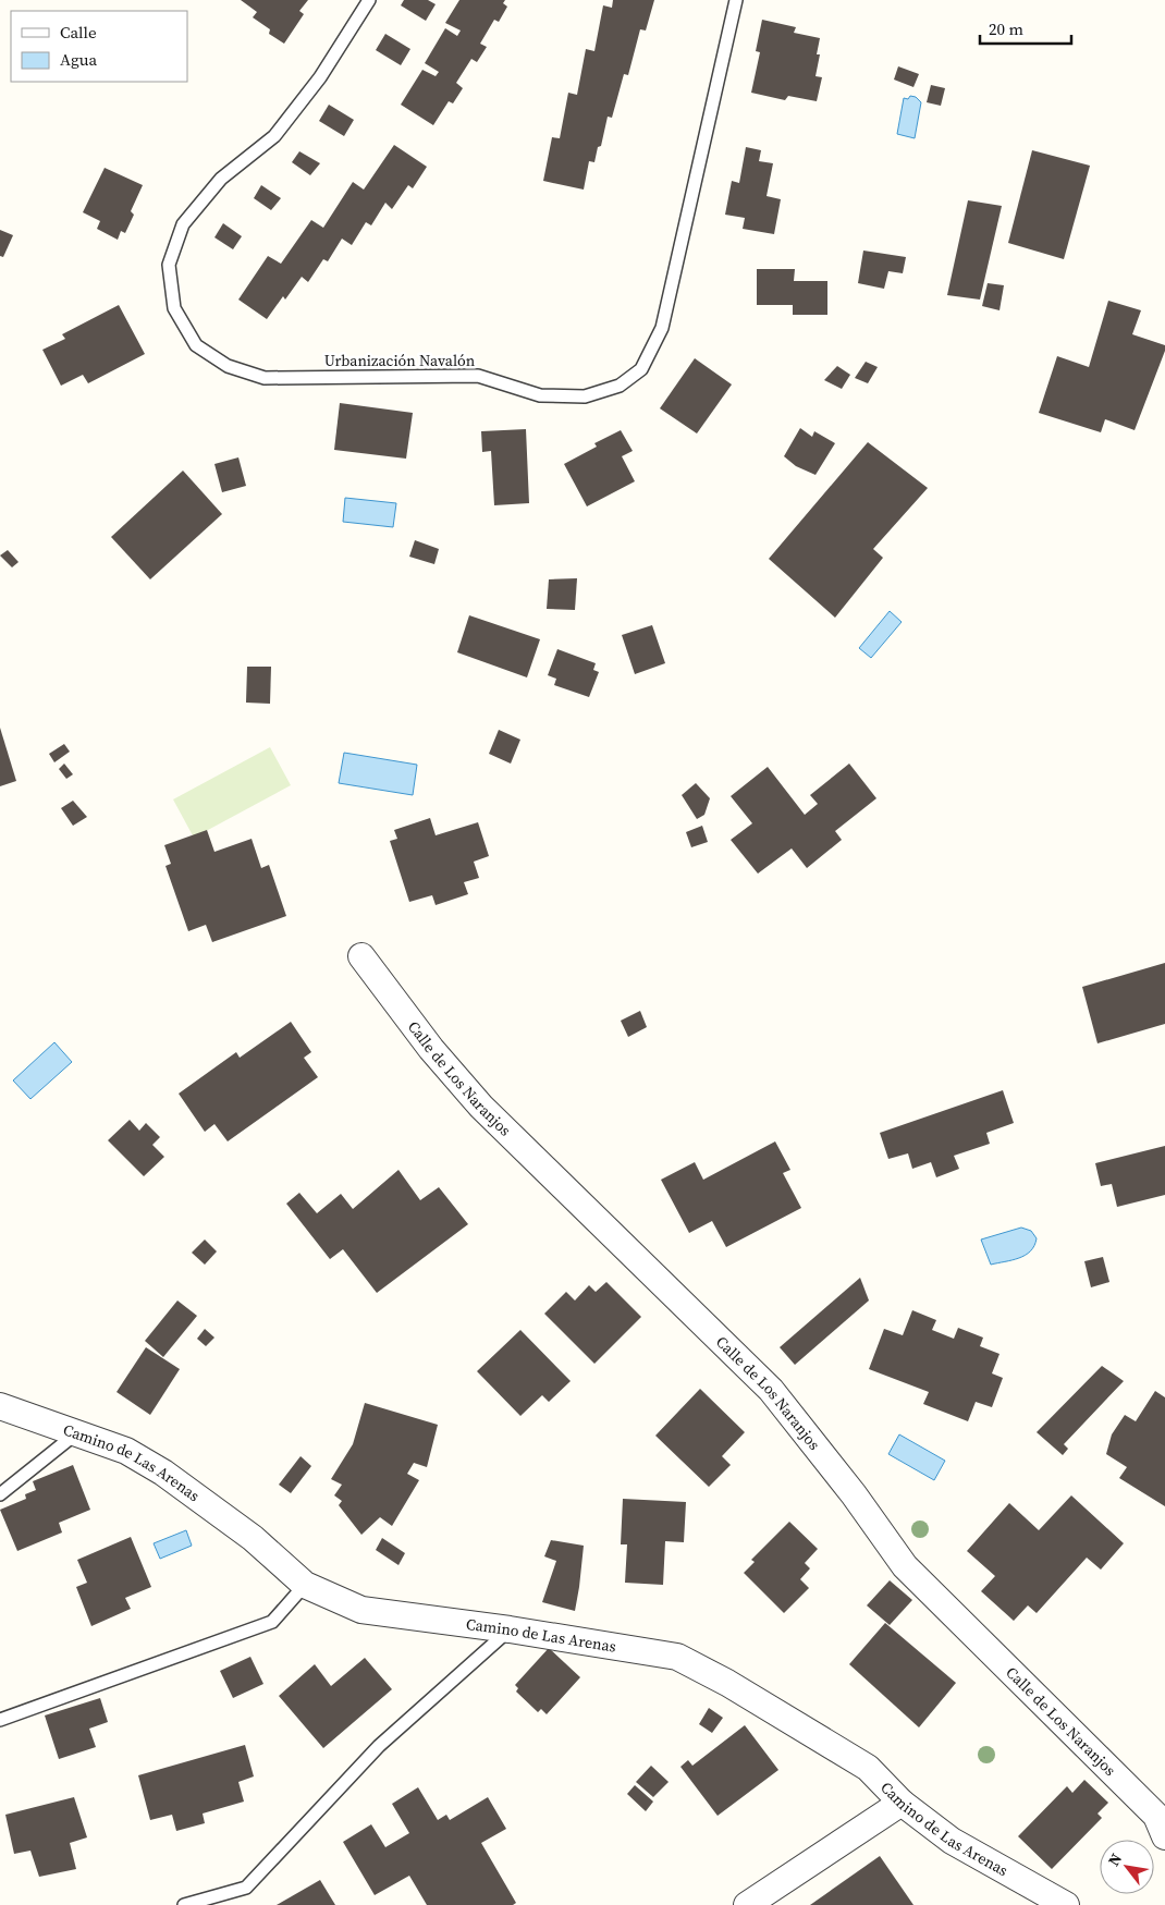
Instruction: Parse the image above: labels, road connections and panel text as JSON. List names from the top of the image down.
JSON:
{
  "streets": {
    "street": ["Calle de Los Naranjos", "Camino de Las Arenas"],
    "lane": ["Urbanización Navalón"]
  },
  "legend": ["Calle", "Agua"],
  "scale_bar": "20 m",
  "north": "top left"
}
